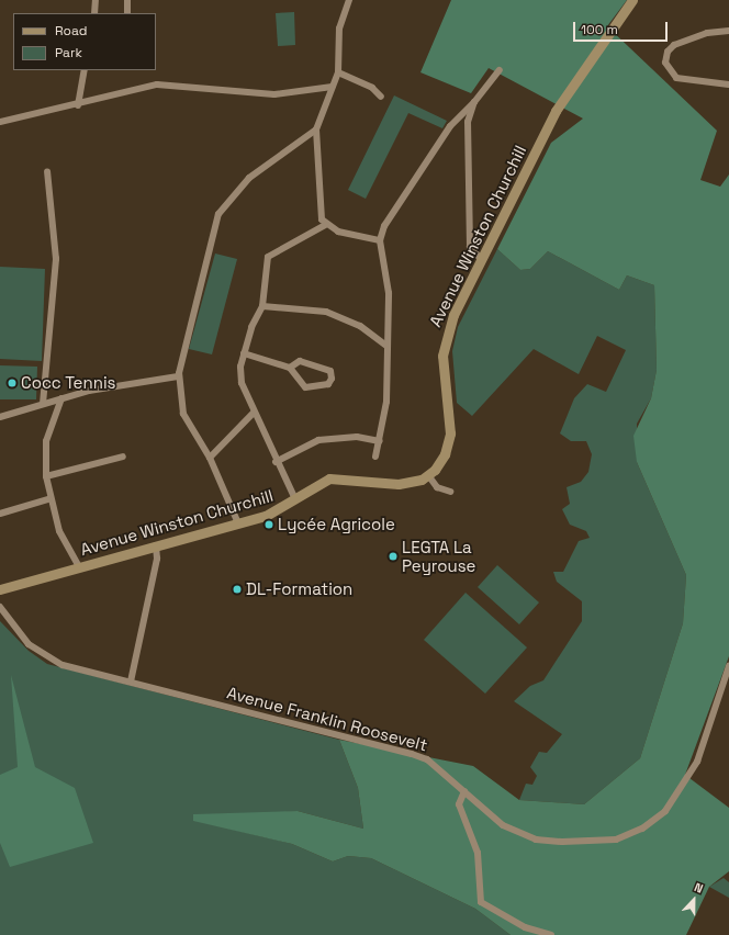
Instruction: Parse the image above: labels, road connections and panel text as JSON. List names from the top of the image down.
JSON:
{
  "streets": {
    "main road": ["Avenue Winston Churchill"],
    "street": ["Avenue Franklin Roosevelt"]
  },
  "places": [
    "Cocc Tennis",
    "Lycée Agricole",
    "LEGTA La Peyrouse",
    "DL-Formation"
  ],
  "legend": ["Road", "Park"],
  "scale_bar": "100 m",
  "north": "top"
}
